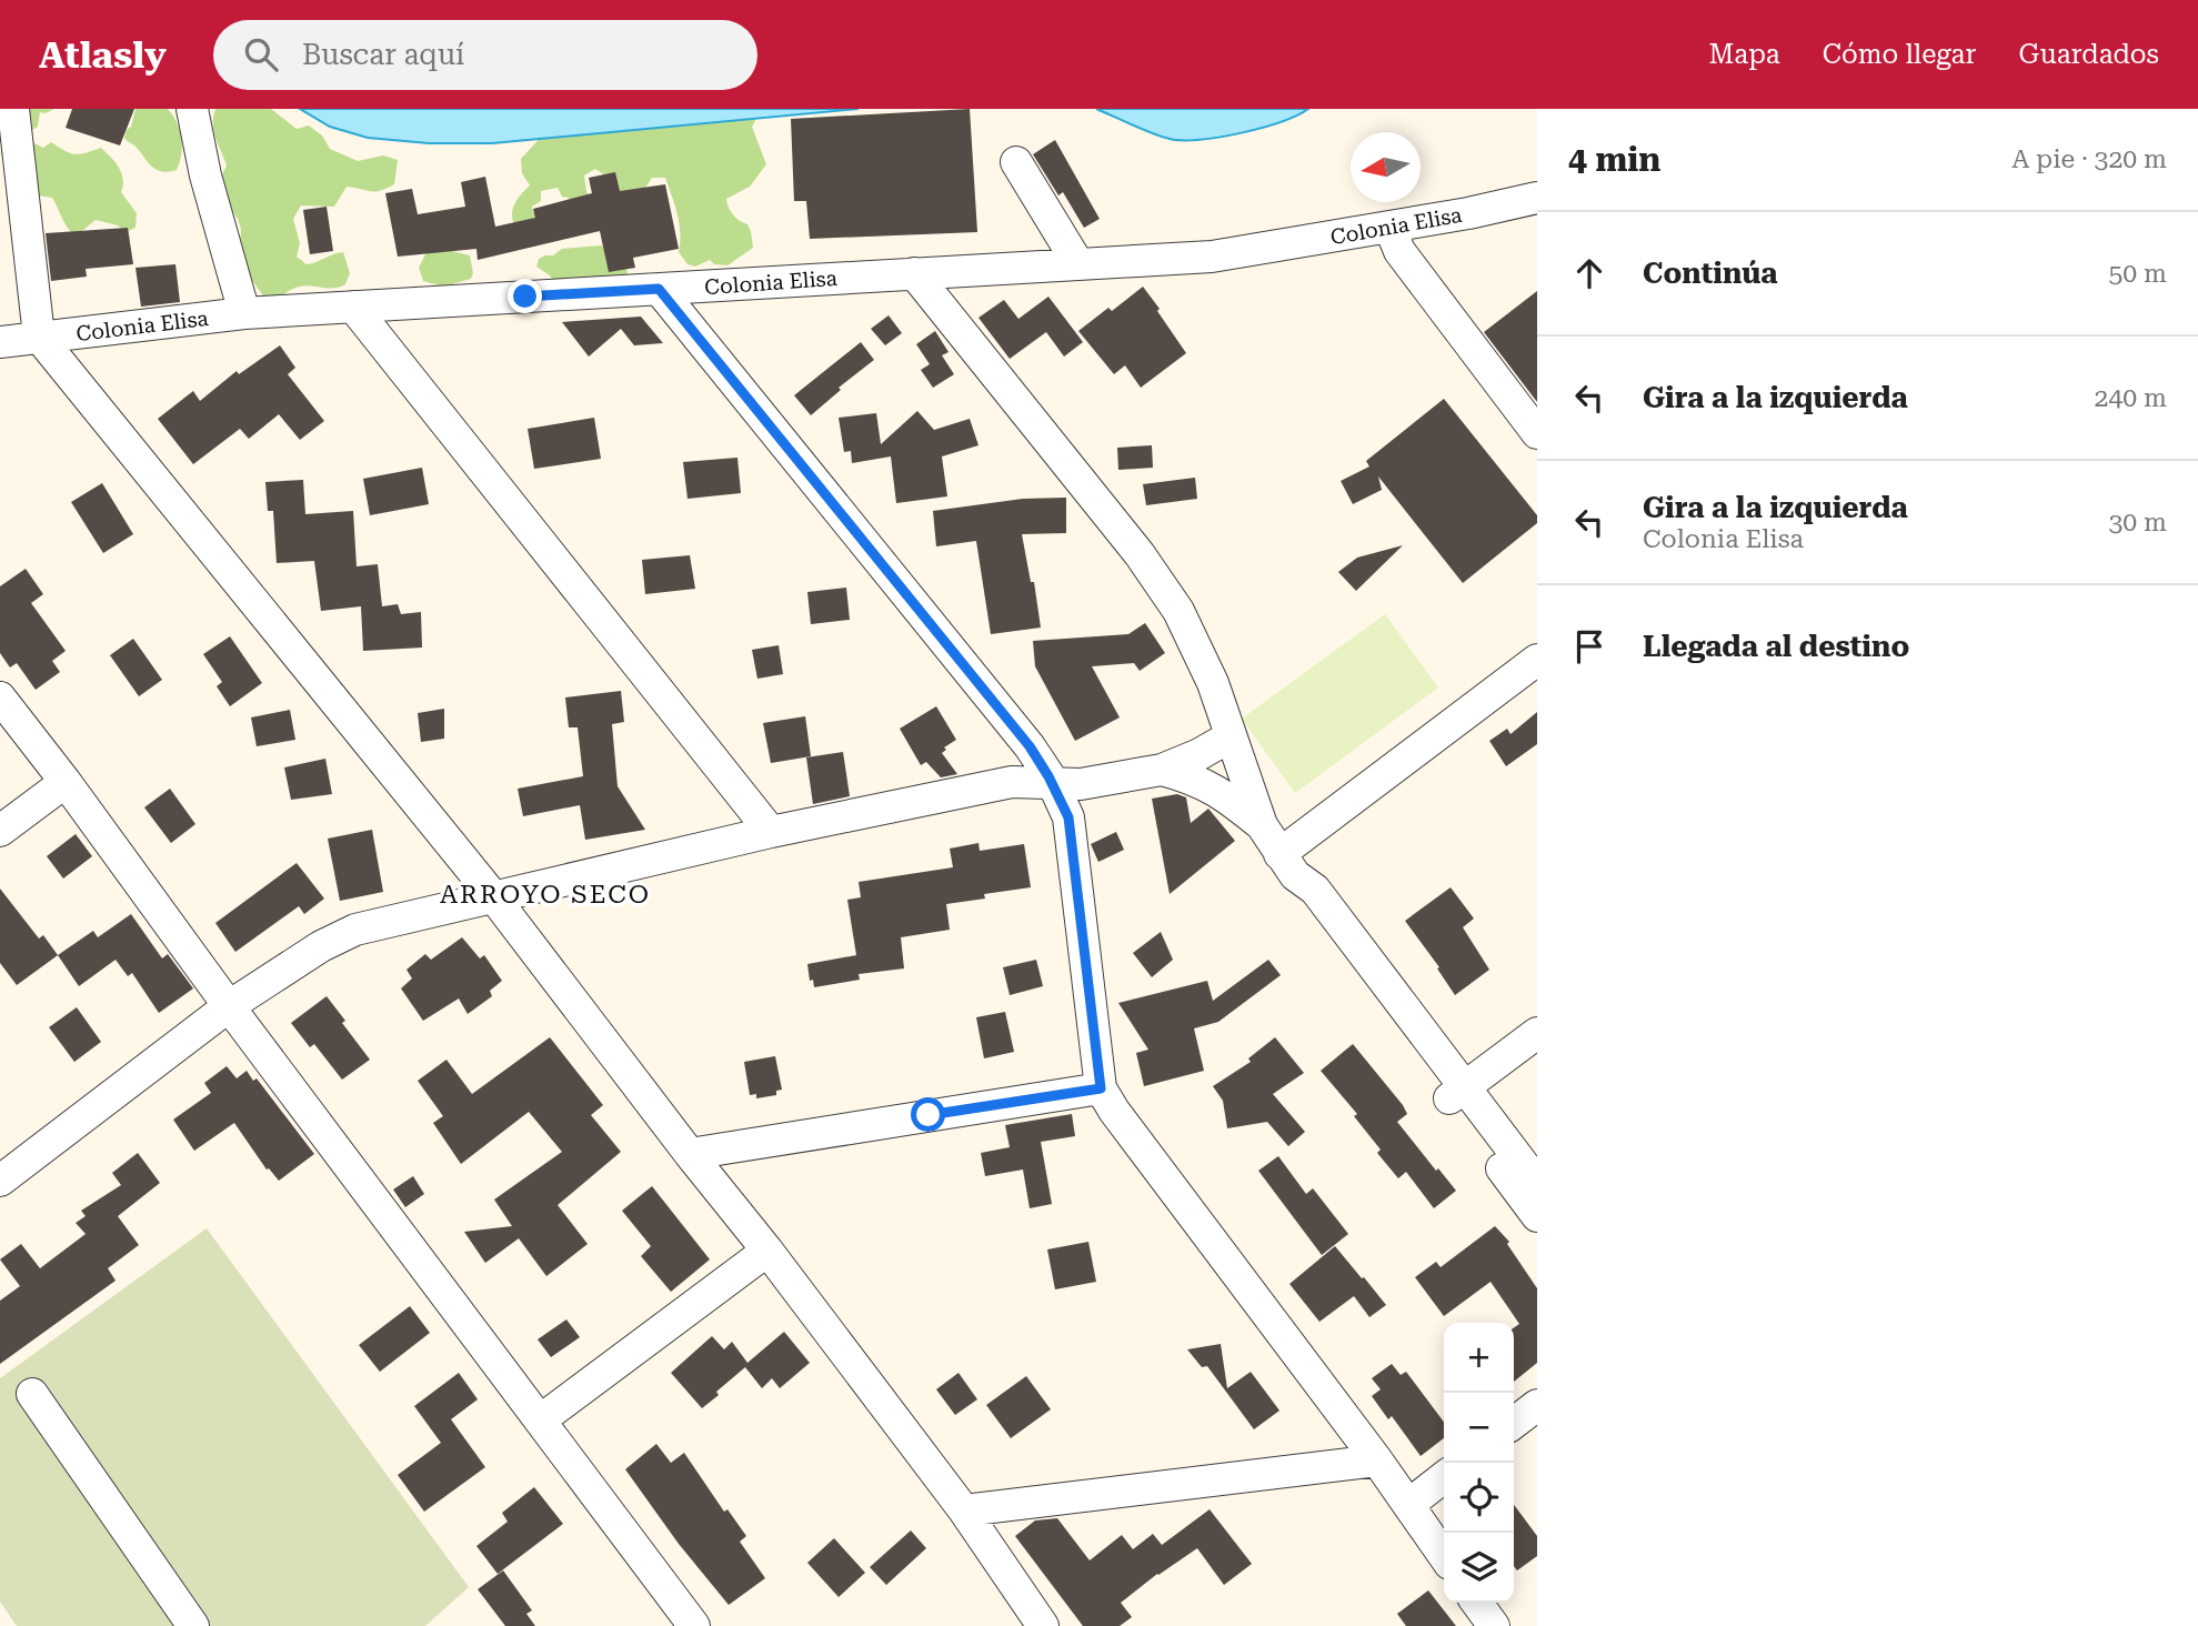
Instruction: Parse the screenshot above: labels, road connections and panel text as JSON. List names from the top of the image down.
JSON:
{
  "streets": {
    "street": ["Colonia Elisa"]
  },
  "districts": ["ARROYO SECO"],
  "north": "left",
  "page": {
    "header": "Atlasly",
    "search": "Buscar aquí",
    "nav": ["Mapa", "Cómo llegar", "Guardados"],
    "heading": ["4 min", "A pie · 320 m"],
    "list": [
      ["Continúa", "50 m"],
      ["Gira a la izquierda", "240 m"],
      ["Gira a la izquierda", "Colonia Elisa", "30 m"],
      "Llegada al destino"
    ],
    "map_buttons": ["+", "−"]
  }
}
